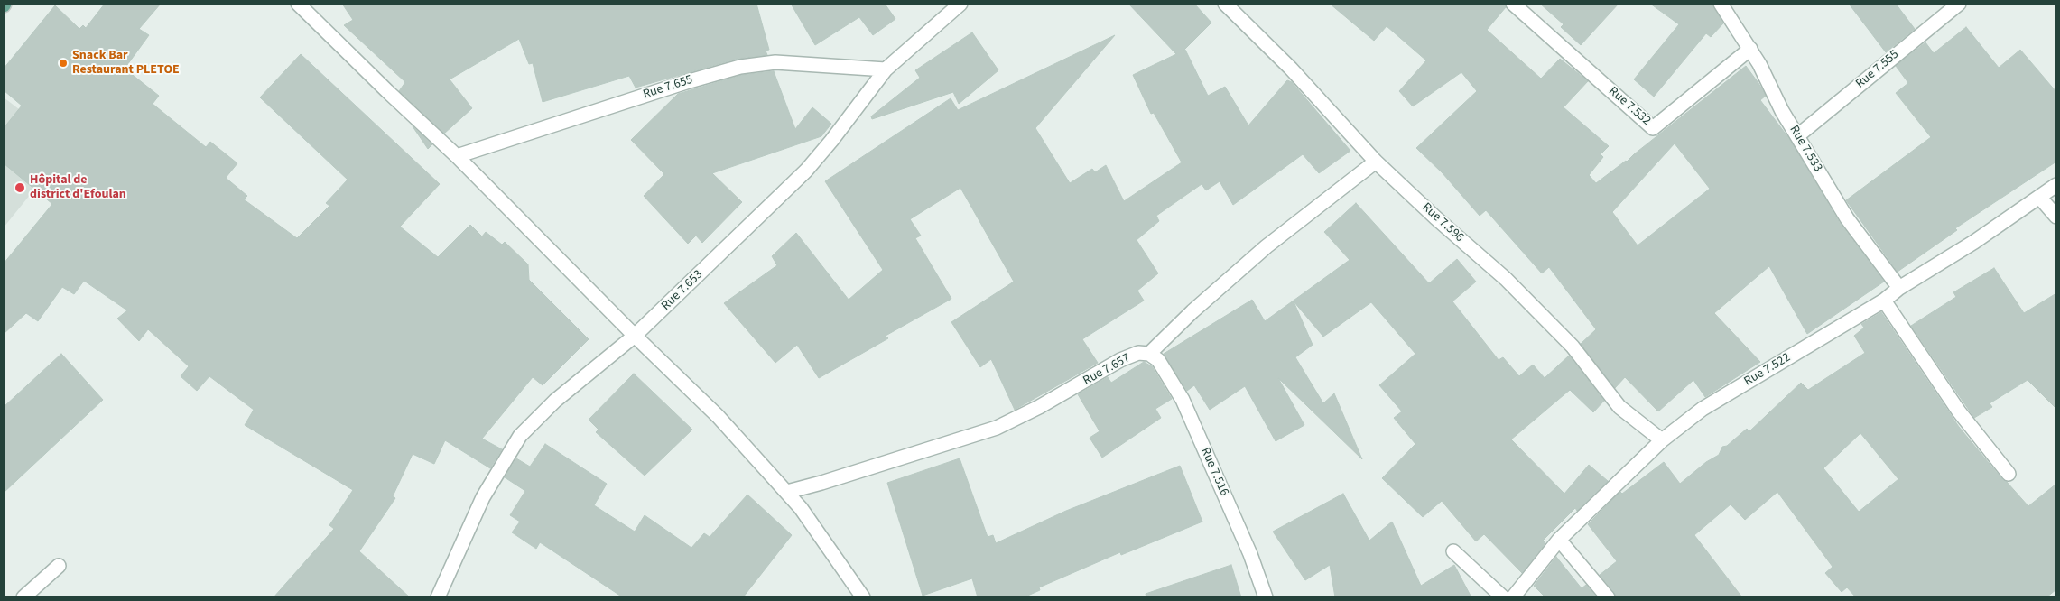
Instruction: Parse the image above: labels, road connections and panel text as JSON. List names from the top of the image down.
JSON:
{
  "streets": {
    "street": [
      "Rue 7.555",
      "Rue 7.655",
      "Rue 7.532",
      "Rue 7.533",
      "Rue 7.596",
      "Rue 7.653",
      "Rue 7.657",
      "Rue 7.522",
      "Rue 7.516"
    ]
  },
  "crossings": [
    ["Rue 7.555", "Rue 7.533"],
    ["Rue 7.655", "Rue 7.653"],
    ["Rue 7.532", "Rue 7.533"],
    ["Rue 7.533", "Rue 7.522"],
    ["Rue 7.596", "Rue 7.522"],
    ["Rue 7.657", "Rue 7.516"]
  ],
  "places": ["Snack Bar Restaurant PLETOE", "Hôpital de district d'Efoulan"]
}
